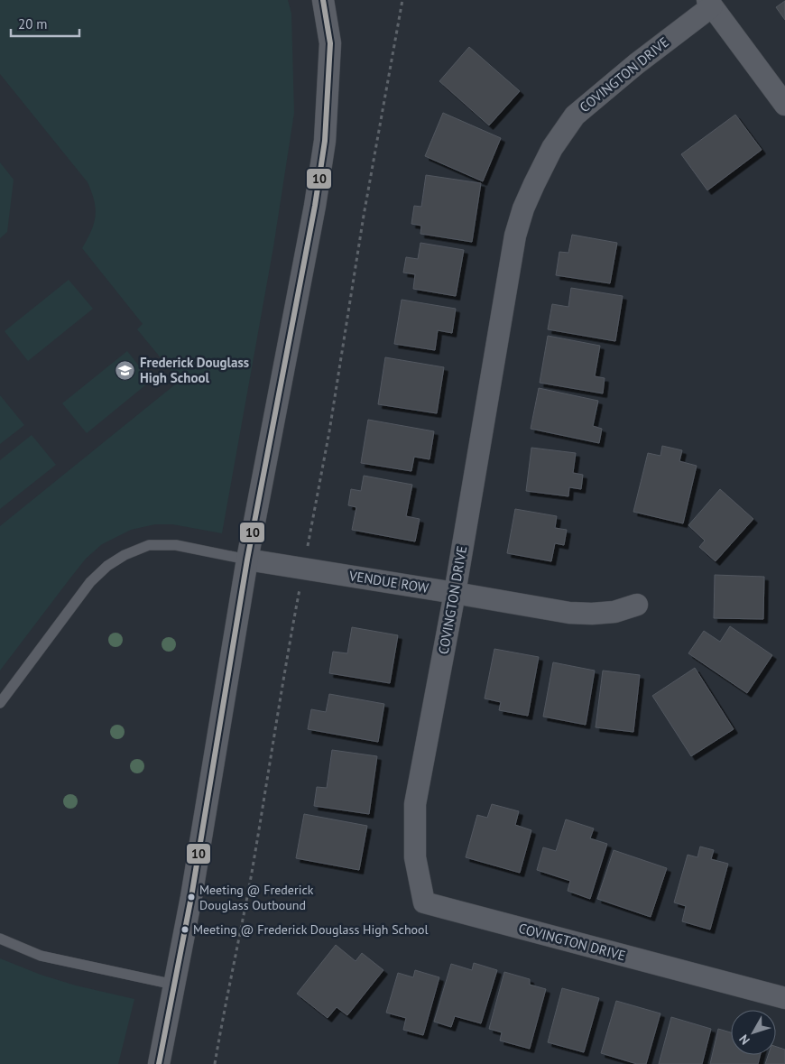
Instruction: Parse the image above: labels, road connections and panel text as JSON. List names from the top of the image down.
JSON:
{
  "streets": {
    "street": ["COVINGTON DRIVE", "VENDUE ROW"]
  },
  "crossings": [
    ["COVINGTON DRIVE", "VENDUE ROW"]
  ],
  "places": {
    "school or university": ["Frederick Douglass High School"],
    "other": ["Meeting @ Frederick Douglass Outbound", "Meeting @ Frederick Douglass High School"]
  },
  "lines": ["transit line 10"],
  "scale_bar": "20 m",
  "north": "bottom left"
}
